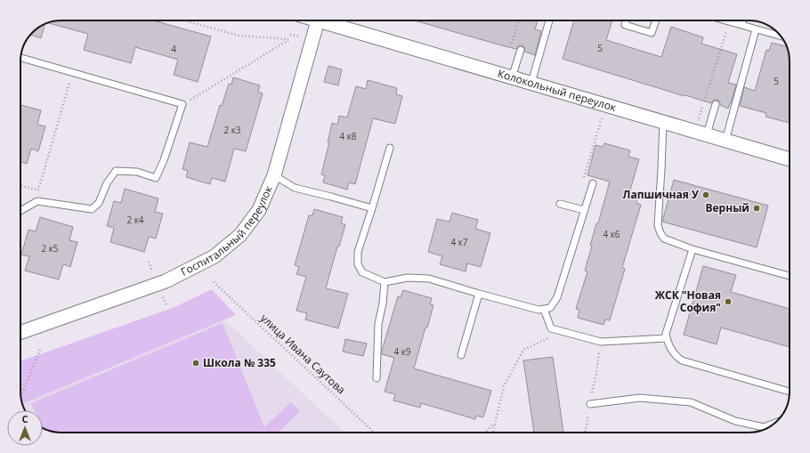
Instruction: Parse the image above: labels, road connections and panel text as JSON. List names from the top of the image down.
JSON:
{
  "streets": {
    "street": ["Колокольный переулок", "Госпитальный переулок"],
    "path": ["улица Ивана Саутова"]
  },
  "places": [
    "Лапшичная У",
    "Верный",
    "ЖСК \"Новая София\"",
    "Школа № 335"
  ],
  "house_numbers": [
    "5",
    "4",
    "5",
    "2 к3",
    "4 к8",
    "2 к4",
    "4 к6",
    "4 к7",
    "2 к5",
    "4 к9"
  ],
  "north": "top"
}
